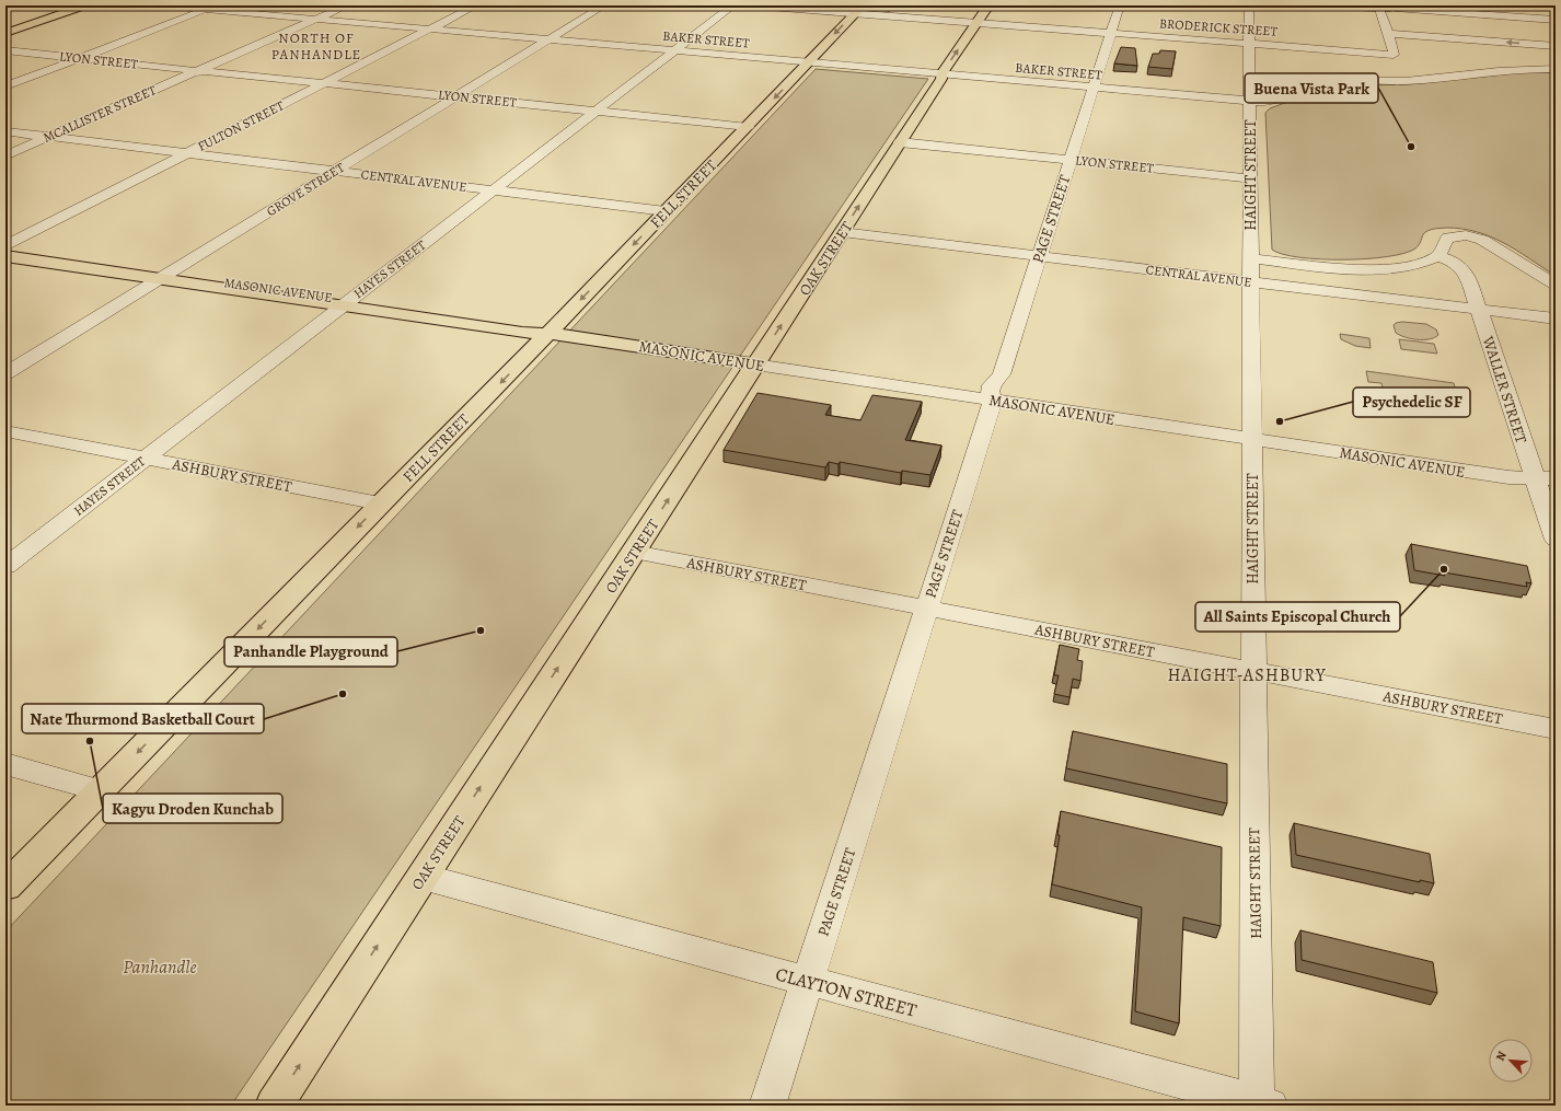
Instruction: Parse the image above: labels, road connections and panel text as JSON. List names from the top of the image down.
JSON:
{
  "streets": {
    "main road": ["FELL STREET", "OAK STREET", "MASONIC AVENUE"],
    "street": [
      "BRODERICK STREET",
      "BAKER STREET",
      "LYON STREET",
      "MCALLISTER STREET",
      "FULTON STREET",
      "HAIGHT STREET",
      "CENTRAL AVENUE",
      "GROVE STREET",
      "PAGE STREET",
      "HAYES STREET",
      "WALLER STREET",
      "ASHBURY STREET",
      "CLAYTON STREET"
    ]
  },
  "crossings": [
    ["BRODERICK STREET", "HAIGHT STREET"],
    ["BRODERICK STREET", "FELL STREET"],
    ["BRODERICK STREET", "PAGE STREET"],
    ["BRODERICK STREET", "OAK STREET"],
    ["BAKER STREET", "MCALLISTER STREET"],
    ["BAKER STREET", "FULTON STREET"],
    ["BAKER STREET", "HAIGHT STREET"],
    ["BAKER STREET", "GROVE STREET"],
    ["BAKER STREET", "FELL STREET"],
    ["BAKER STREET", "PAGE STREET"],
    ["BAKER STREET", "OAK STREET"],
    ["BAKER STREET", "HAYES STREET"],
    ["LYON STREET", "MCALLISTER STREET"],
    ["LYON STREET", "FULTON STREET"],
    ["LYON STREET", "HAIGHT STREET"],
    ["LYON STREET", "GROVE STREET"],
    ["LYON STREET", "FELL STREET"],
    ["LYON STREET", "PAGE STREET"],
    ["LYON STREET", "OAK STREET"],
    ["LYON STREET", "HAYES STREET"],
    ["MCALLISTER STREET", "CENTRAL AVENUE"],
    ["FULTON STREET", "CENTRAL AVENUE"],
    ["FULTON STREET", "MASONIC AVENUE"],
    ["HAIGHT STREET", "CENTRAL AVENUE"],
    ["HAIGHT STREET", "MASONIC AVENUE"],
    ["HAIGHT STREET", "ASHBURY STREET"],
    ["HAIGHT STREET", "CLAYTON STREET"],
    ["CENTRAL AVENUE", "GROVE STREET"],
    ["CENTRAL AVENUE", "FELL STREET"],
    ["CENTRAL AVENUE", "PAGE STREET"],
    ["CENTRAL AVENUE", "OAK STREET"],
    ["CENTRAL AVENUE", "HAYES STREET"],
    ["CENTRAL AVENUE", "WALLER STREET"],
    ["GROVE STREET", "MASONIC AVENUE"],
    ["FELL STREET", "MASONIC AVENUE"],
    ["FELL STREET", "ASHBURY STREET"],
    ["PAGE STREET", "MASONIC AVENUE"],
    ["PAGE STREET", "ASHBURY STREET"],
    ["PAGE STREET", "CLAYTON STREET"],
    ["OAK STREET", "MASONIC AVENUE"],
    ["OAK STREET", "ASHBURY STREET"],
    ["OAK STREET", "CLAYTON STREET"],
    ["HAYES STREET", "MASONIC AVENUE"],
    ["HAYES STREET", "ASHBURY STREET"],
    ["MASONIC AVENUE", "WALLER STREET"]
  ],
  "one_way": ["FELL STREET", "OAK STREET"],
  "districts": ["NORTH OF PANHANDLE", "HAIGHT-ASHBURY"],
  "parks": ["Panhandle"],
  "places": [
    "Buena Vista Park",
    "Psychedelic SF",
    "All Saints Episcopal Church",
    "Panhandle Playground",
    "Nate Thurmond Basketball Court",
    "Kagyu Droden Kunchab"
  ],
  "north": "top left"
}
